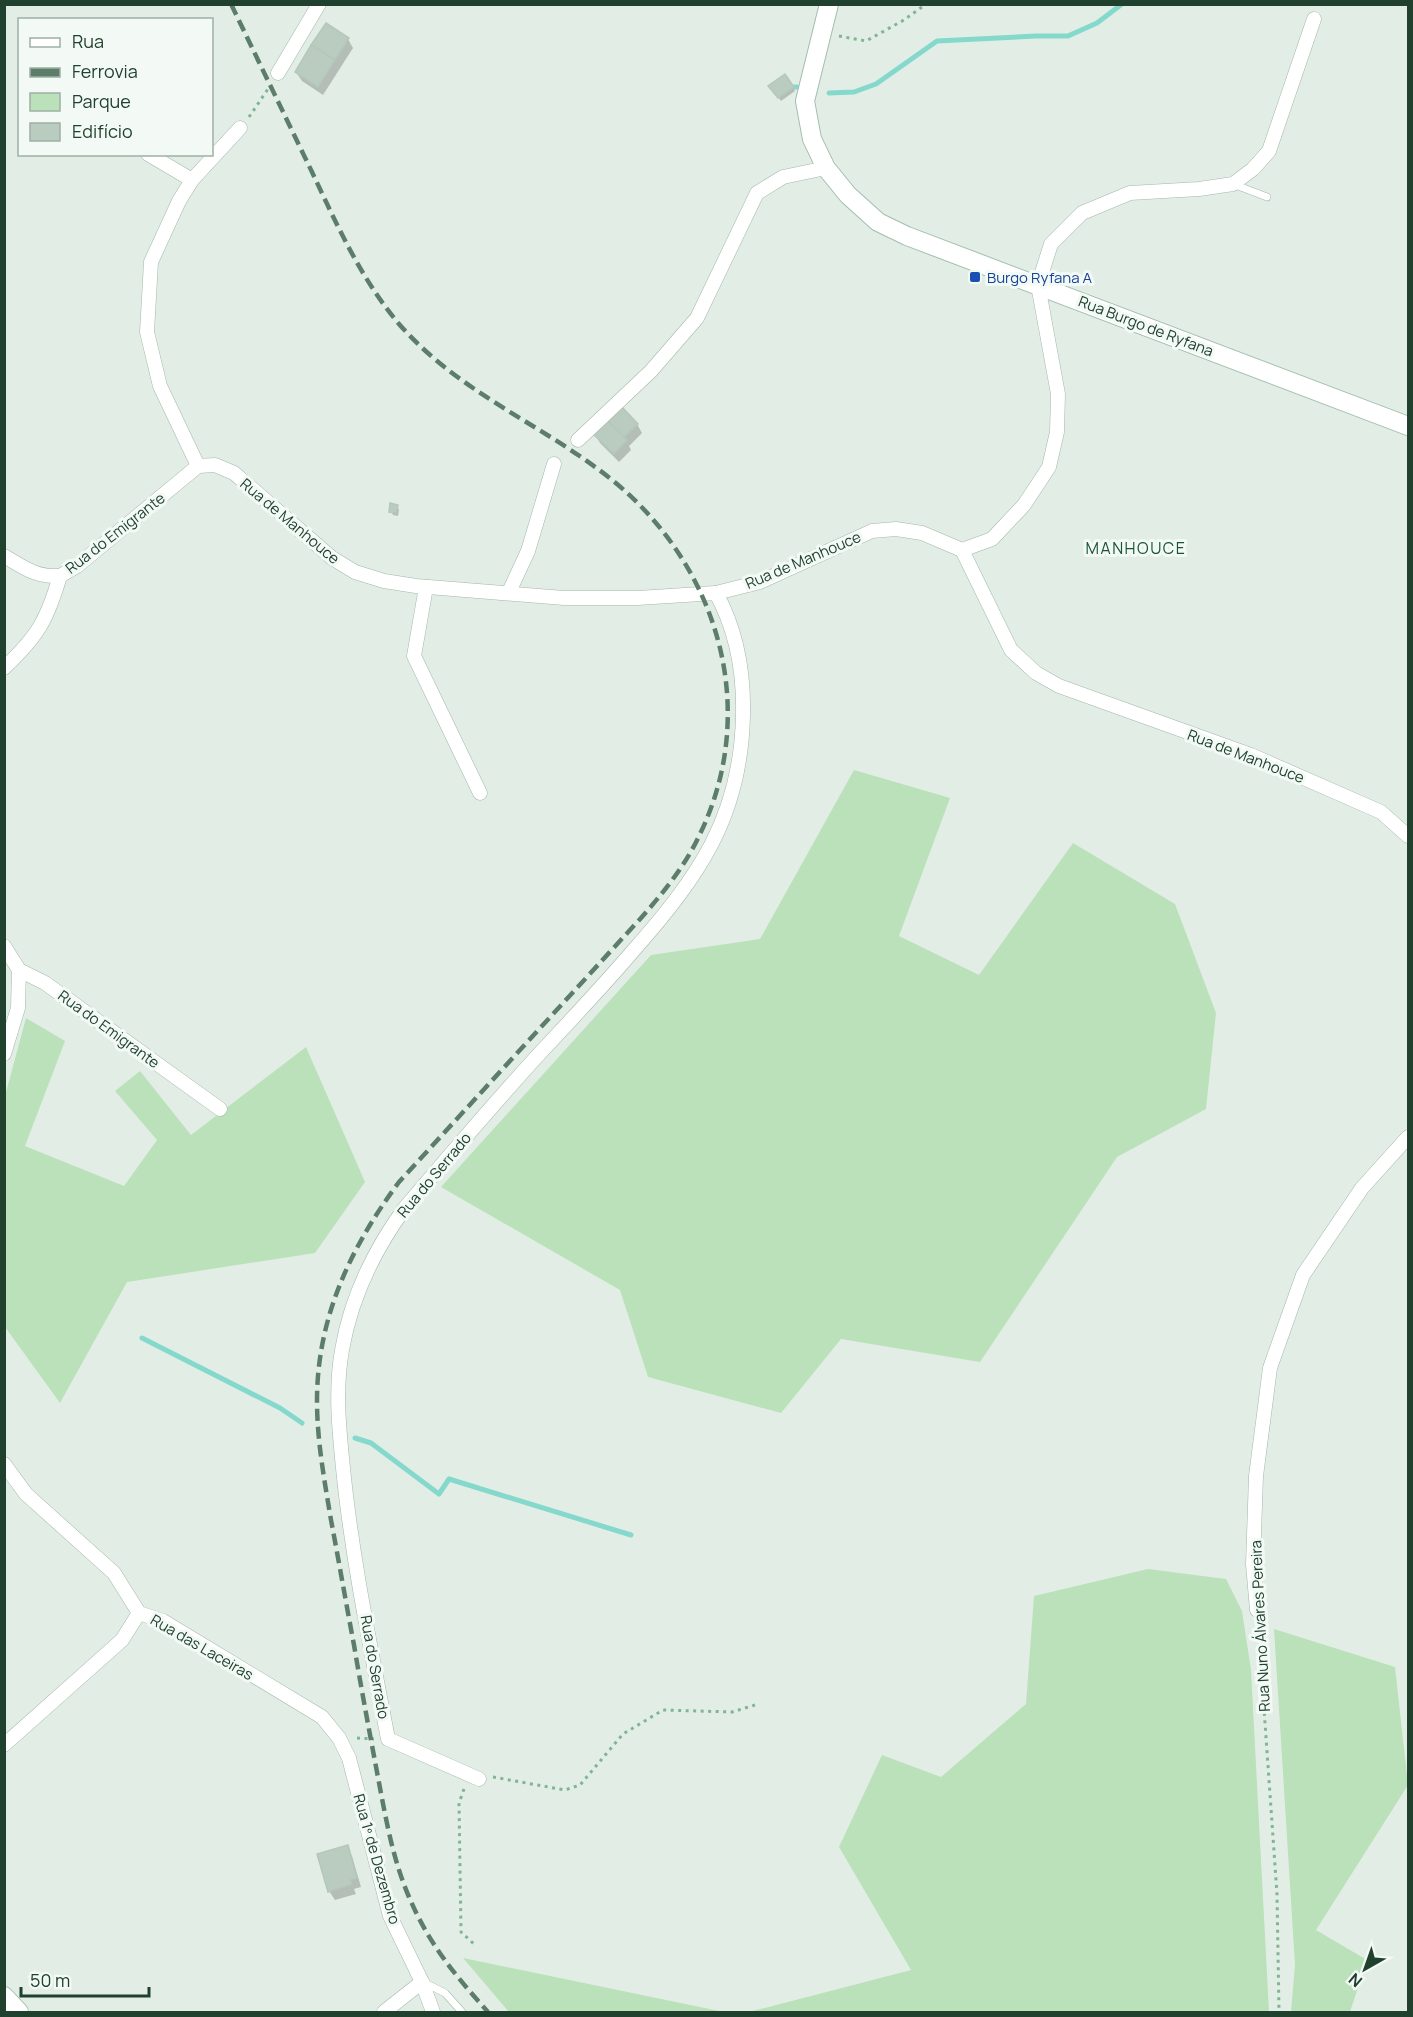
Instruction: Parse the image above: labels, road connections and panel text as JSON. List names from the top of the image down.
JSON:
{
  "streets": {
    "main road": ["Rua Burgo de Ryfana"],
    "street": [
      "Rua de Manhouce",
      "Rua do Emigrante",
      "Rua do Serrado",
      "Rua Nuno Álvares Pereira",
      "Rua das Laceiras",
      "Rua 1º de Dezembro"
    ]
  },
  "crossings": [
    ["Rua de Manhouce", "Rua do Emigrante"],
    ["Rua de Manhouce", "Rua do Serrado"],
    ["Rua das Laceiras", "Rua 1º de Dezembro"]
  ],
  "districts": ["MANHOUCE"],
  "places": {
    "transit": ["Burgo Ryfana A"]
  },
  "legend": [
    "Rua",
    "Ferrovia",
    "Parque",
    "Edifício"
  ],
  "scale_bar": "50 m",
  "north": "bottom left"
}
